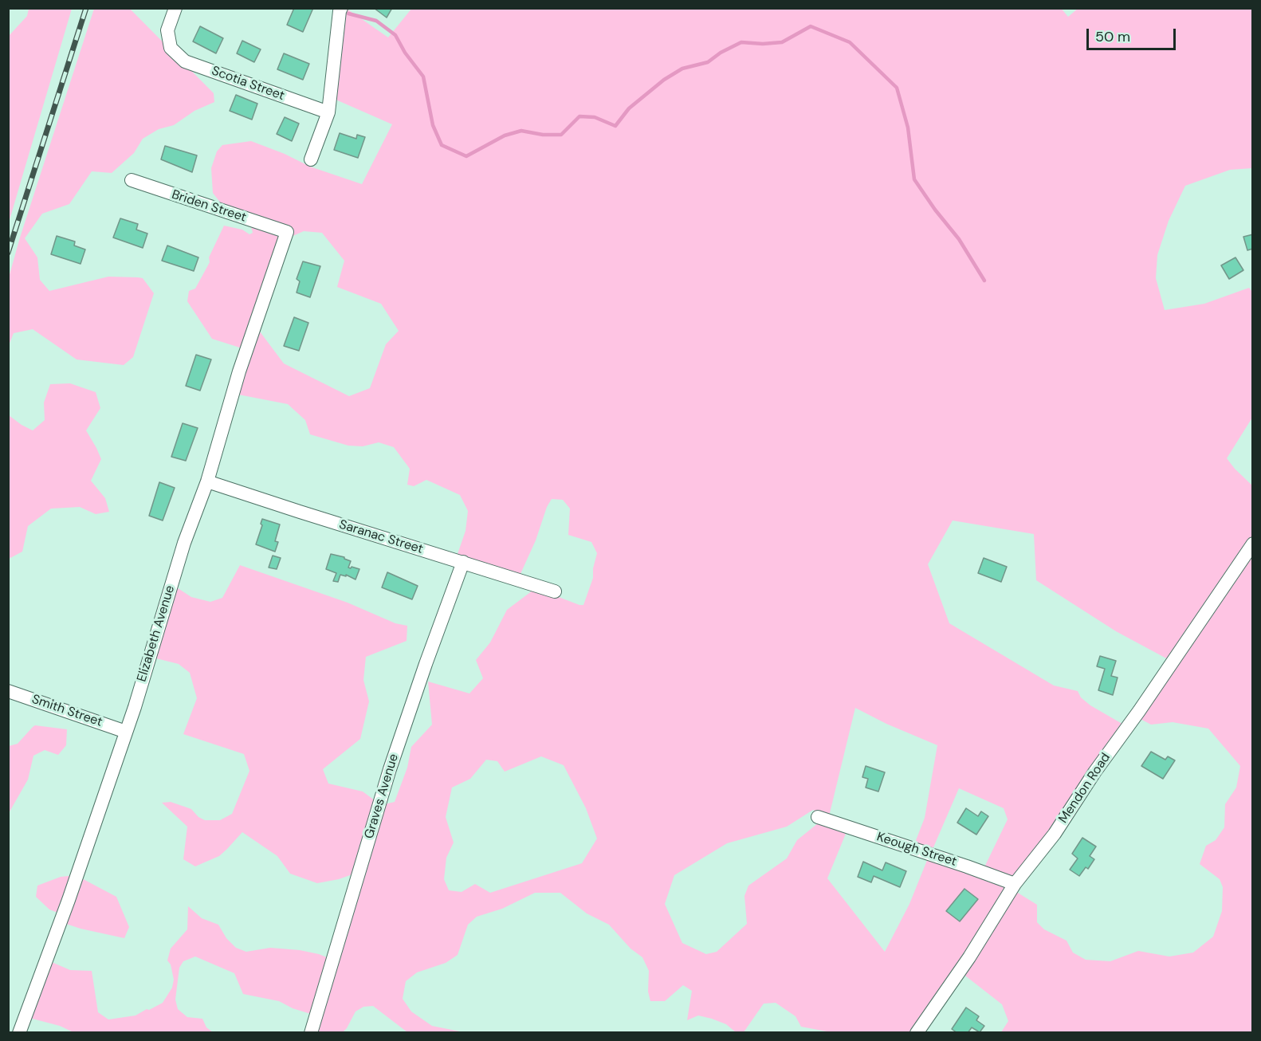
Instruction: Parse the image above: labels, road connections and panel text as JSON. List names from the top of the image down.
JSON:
{
  "streets": {
    "street": [
      "Scotia Street",
      "Briden Street",
      "Saranac Street",
      "Elizabeth Avenue",
      "Smith Street",
      "Mendon Road",
      "Graves Avenue",
      "Keough Street"
    ]
  },
  "crossings": [
    ["Briden Street", "Elizabeth Avenue"],
    ["Saranac Street", "Elizabeth Avenue"],
    ["Saranac Street", "Graves Avenue"],
    ["Elizabeth Avenue", "Smith Street"],
    ["Mendon Road", "Keough Street"]
  ],
  "scale_bar": "50 m"
}
